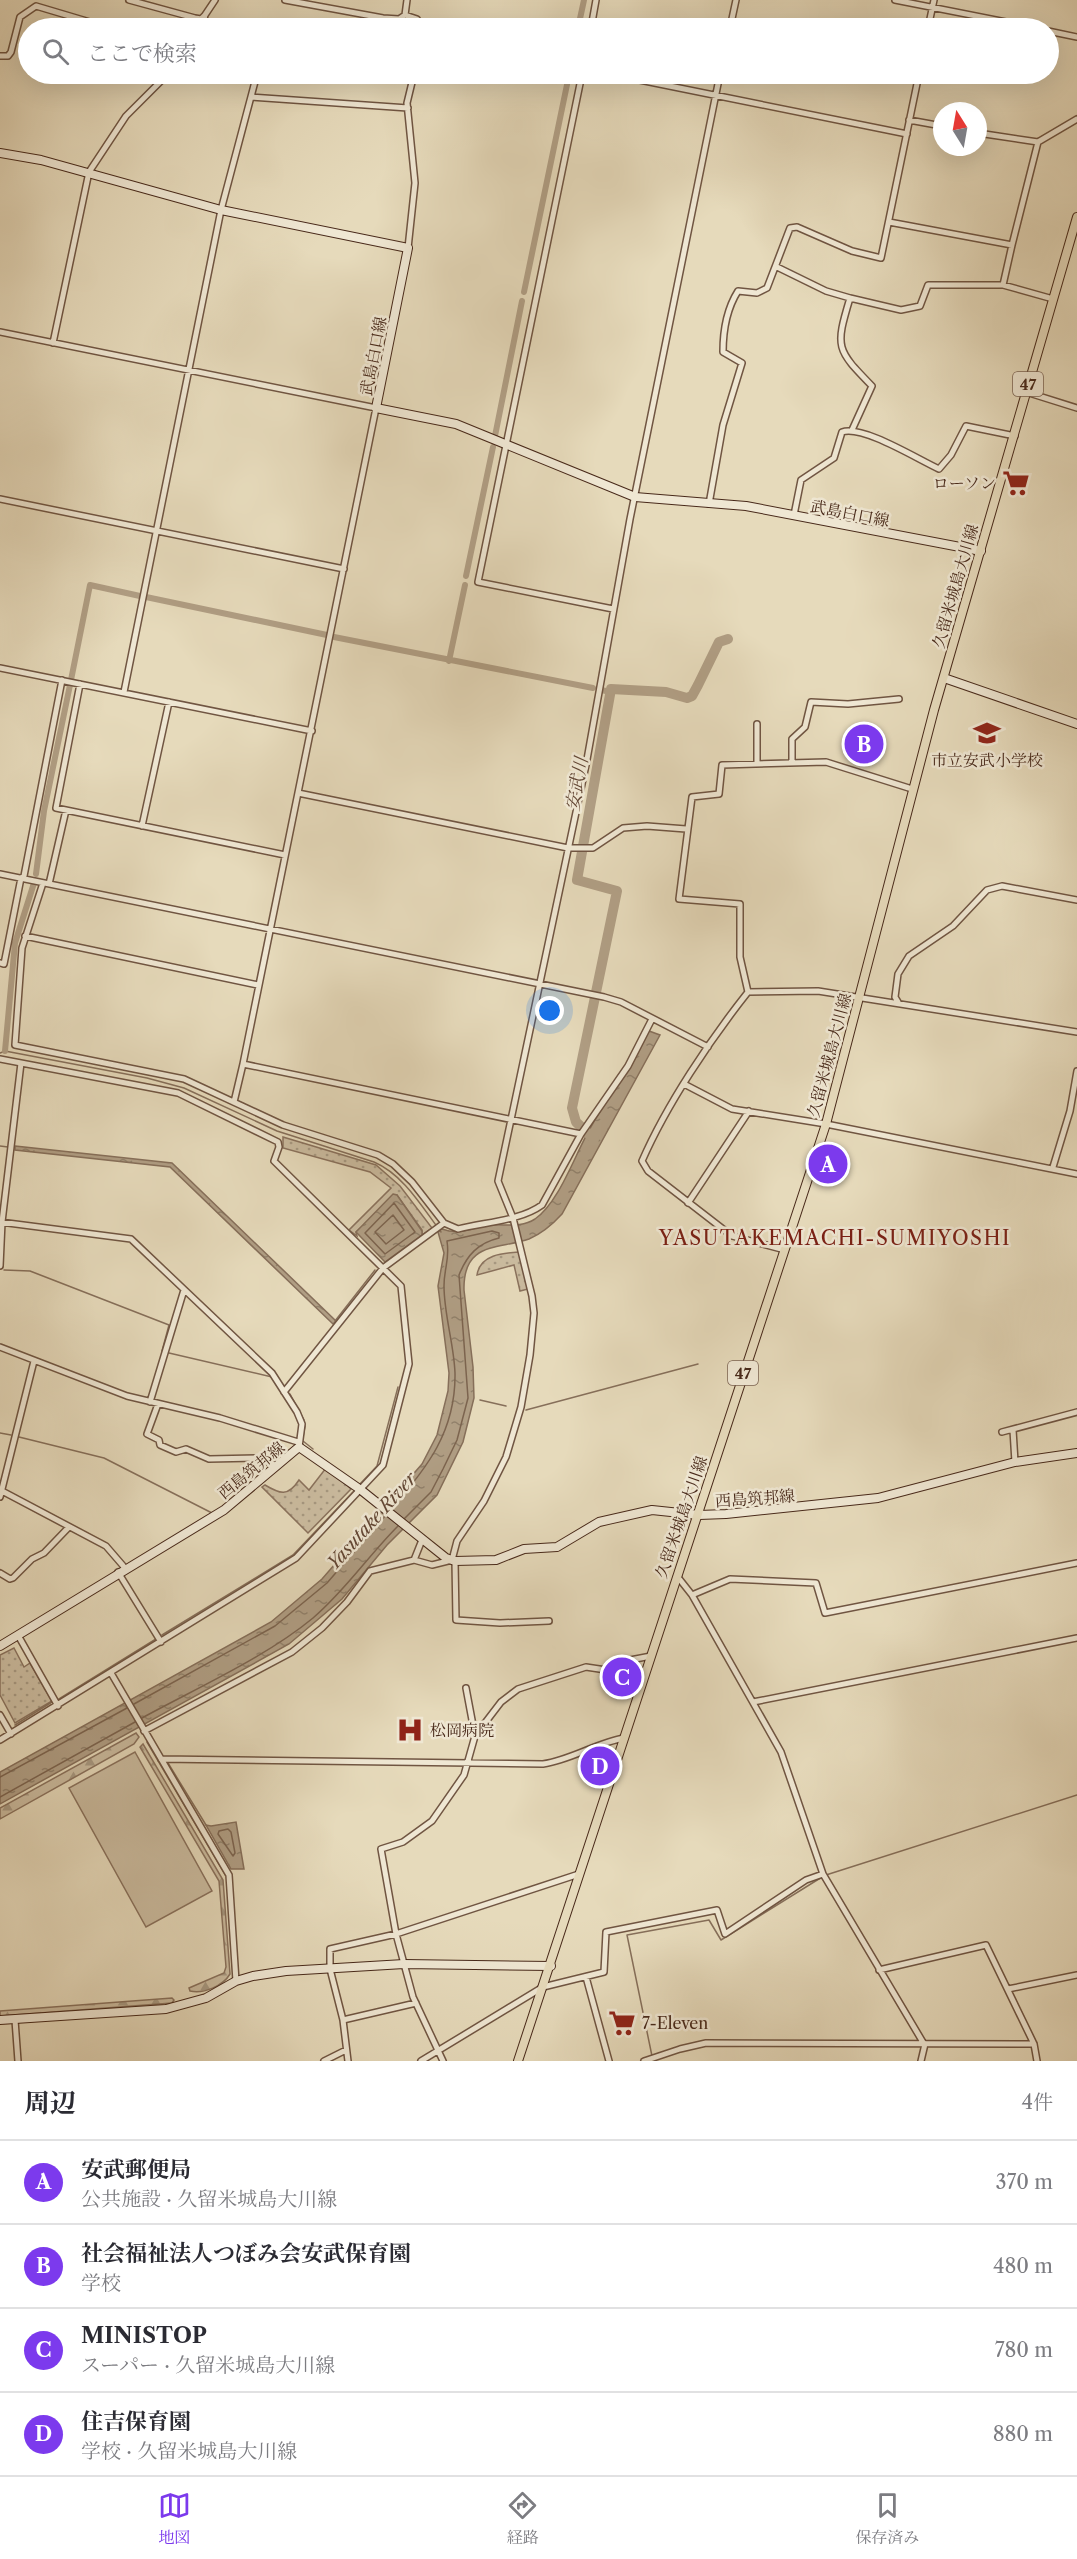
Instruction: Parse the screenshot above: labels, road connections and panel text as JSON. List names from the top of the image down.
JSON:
{
  "streets": {
    "main road": [
      "武島白口線",
      "47",
      "久留米城島大川線",
      "西島筑邦線"
    ]
  },
  "crossings": [
    ["武島白口線", "久留米城島大川線"],
    ["久留米城島大川線", "西島筑邦線"]
  ],
  "districts": ["YASUTAKEMACHI-SUMIYOSHI"],
  "water": ["安武川", "Yasutake River"],
  "places": {
    "supermarket": ["ローソン", "7-Eleven"],
    "school or university": ["市立安武小学校"],
    "hospital": ["松岡病院"]
  },
  "north": "top",
  "page": {
    "search": "ここで検索",
    "pins": [
      "B",
      "A",
      "C",
      "D"
    ],
    "heading": ["周辺", "4件"],
    "list": [
      {
        "mark": "A",
        "name": "安武郵便局",
        "note": "公共施設 · 久留米城島大川線",
        "value": "370 m"
      },
      {
        "mark": "B",
        "name": "社会福祉法人つぼみ会安武保育園",
        "note": "学校",
        "value": "480 m"
      },
      {
        "mark": "C",
        "name": "MINISTOP",
        "note": "スーパー · 久留米城島大川線",
        "value": "780 m"
      },
      {
        "mark": "D",
        "name": "住吉保育園",
        "note": "学校 · 久留米城島大川線",
        "value": "880 m"
      }
    ],
    "nav": ["地図", "経路", "保存済み"]
  }
}
